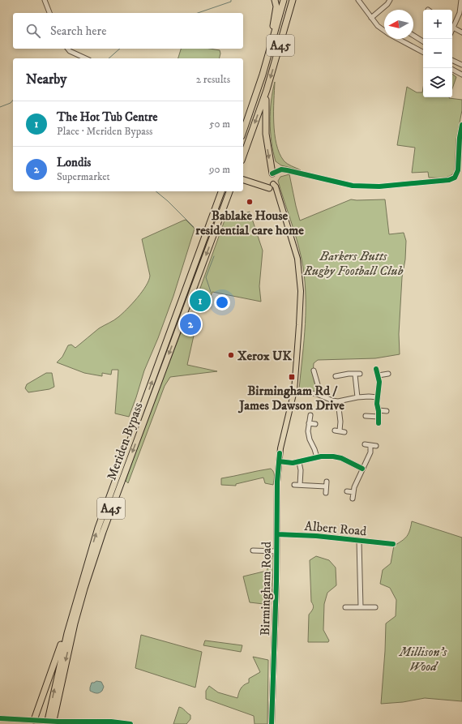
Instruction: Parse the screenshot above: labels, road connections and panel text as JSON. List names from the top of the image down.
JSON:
{
  "streets": {
    "highway": ["A45", "Meriden Bypass"],
    "main road": ["Birmingham Road"],
    "street": ["Albert Road"]
  },
  "crossings": [
    ["A45", "Birmingham Road"],
    ["Albert Road", "Birmingham Road"]
  ],
  "parks": ["Barkers Butts Rugby Football Club", "Millison's Wood"],
  "places": {
    "other": ["Bablake House residential care home", "Xerox UK"],
    "transit": ["Birmingham Rd / James Dawson Drive"]
  },
  "north": "left",
  "page": {
    "map_buttons": ["+", "−"],
    "search": "Search here",
    "heading": ["Nearby", "2 results"],
    "list": [
      {
        "mark": "1",
        "name": "The Hot Tub Centre",
        "note": "Place · Meriden Bypass",
        "value": "50 m"
      },
      {
        "mark": "2",
        "name": "Londis",
        "note": "Supermarket",
        "value": "90 m"
      }
    ],
    "pins": ["1", "2"]
  }
}
